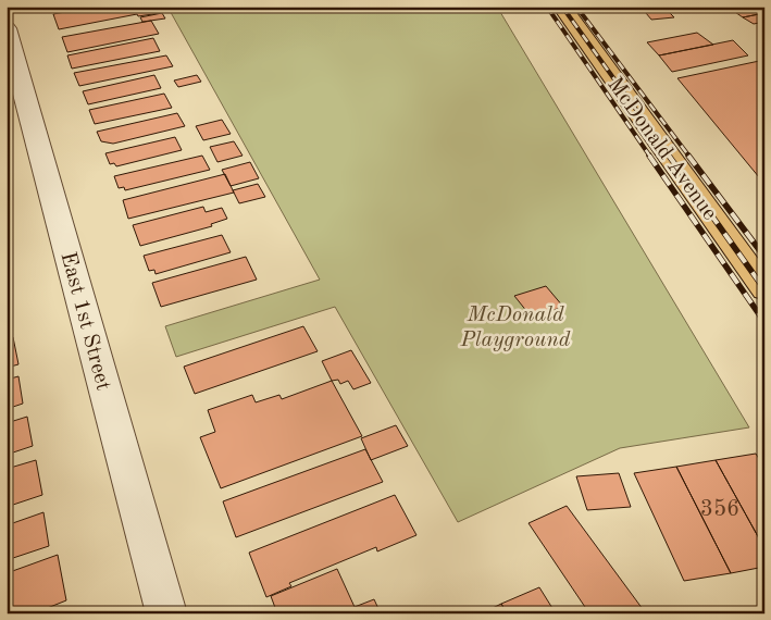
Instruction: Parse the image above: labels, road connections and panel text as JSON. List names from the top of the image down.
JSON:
{
  "streets": {
    "main road": ["McDonald Avenue"],
    "street": ["East 1st Street"]
  },
  "parks": ["McDonald Playground"],
  "house_numbers": ["356"]
}
